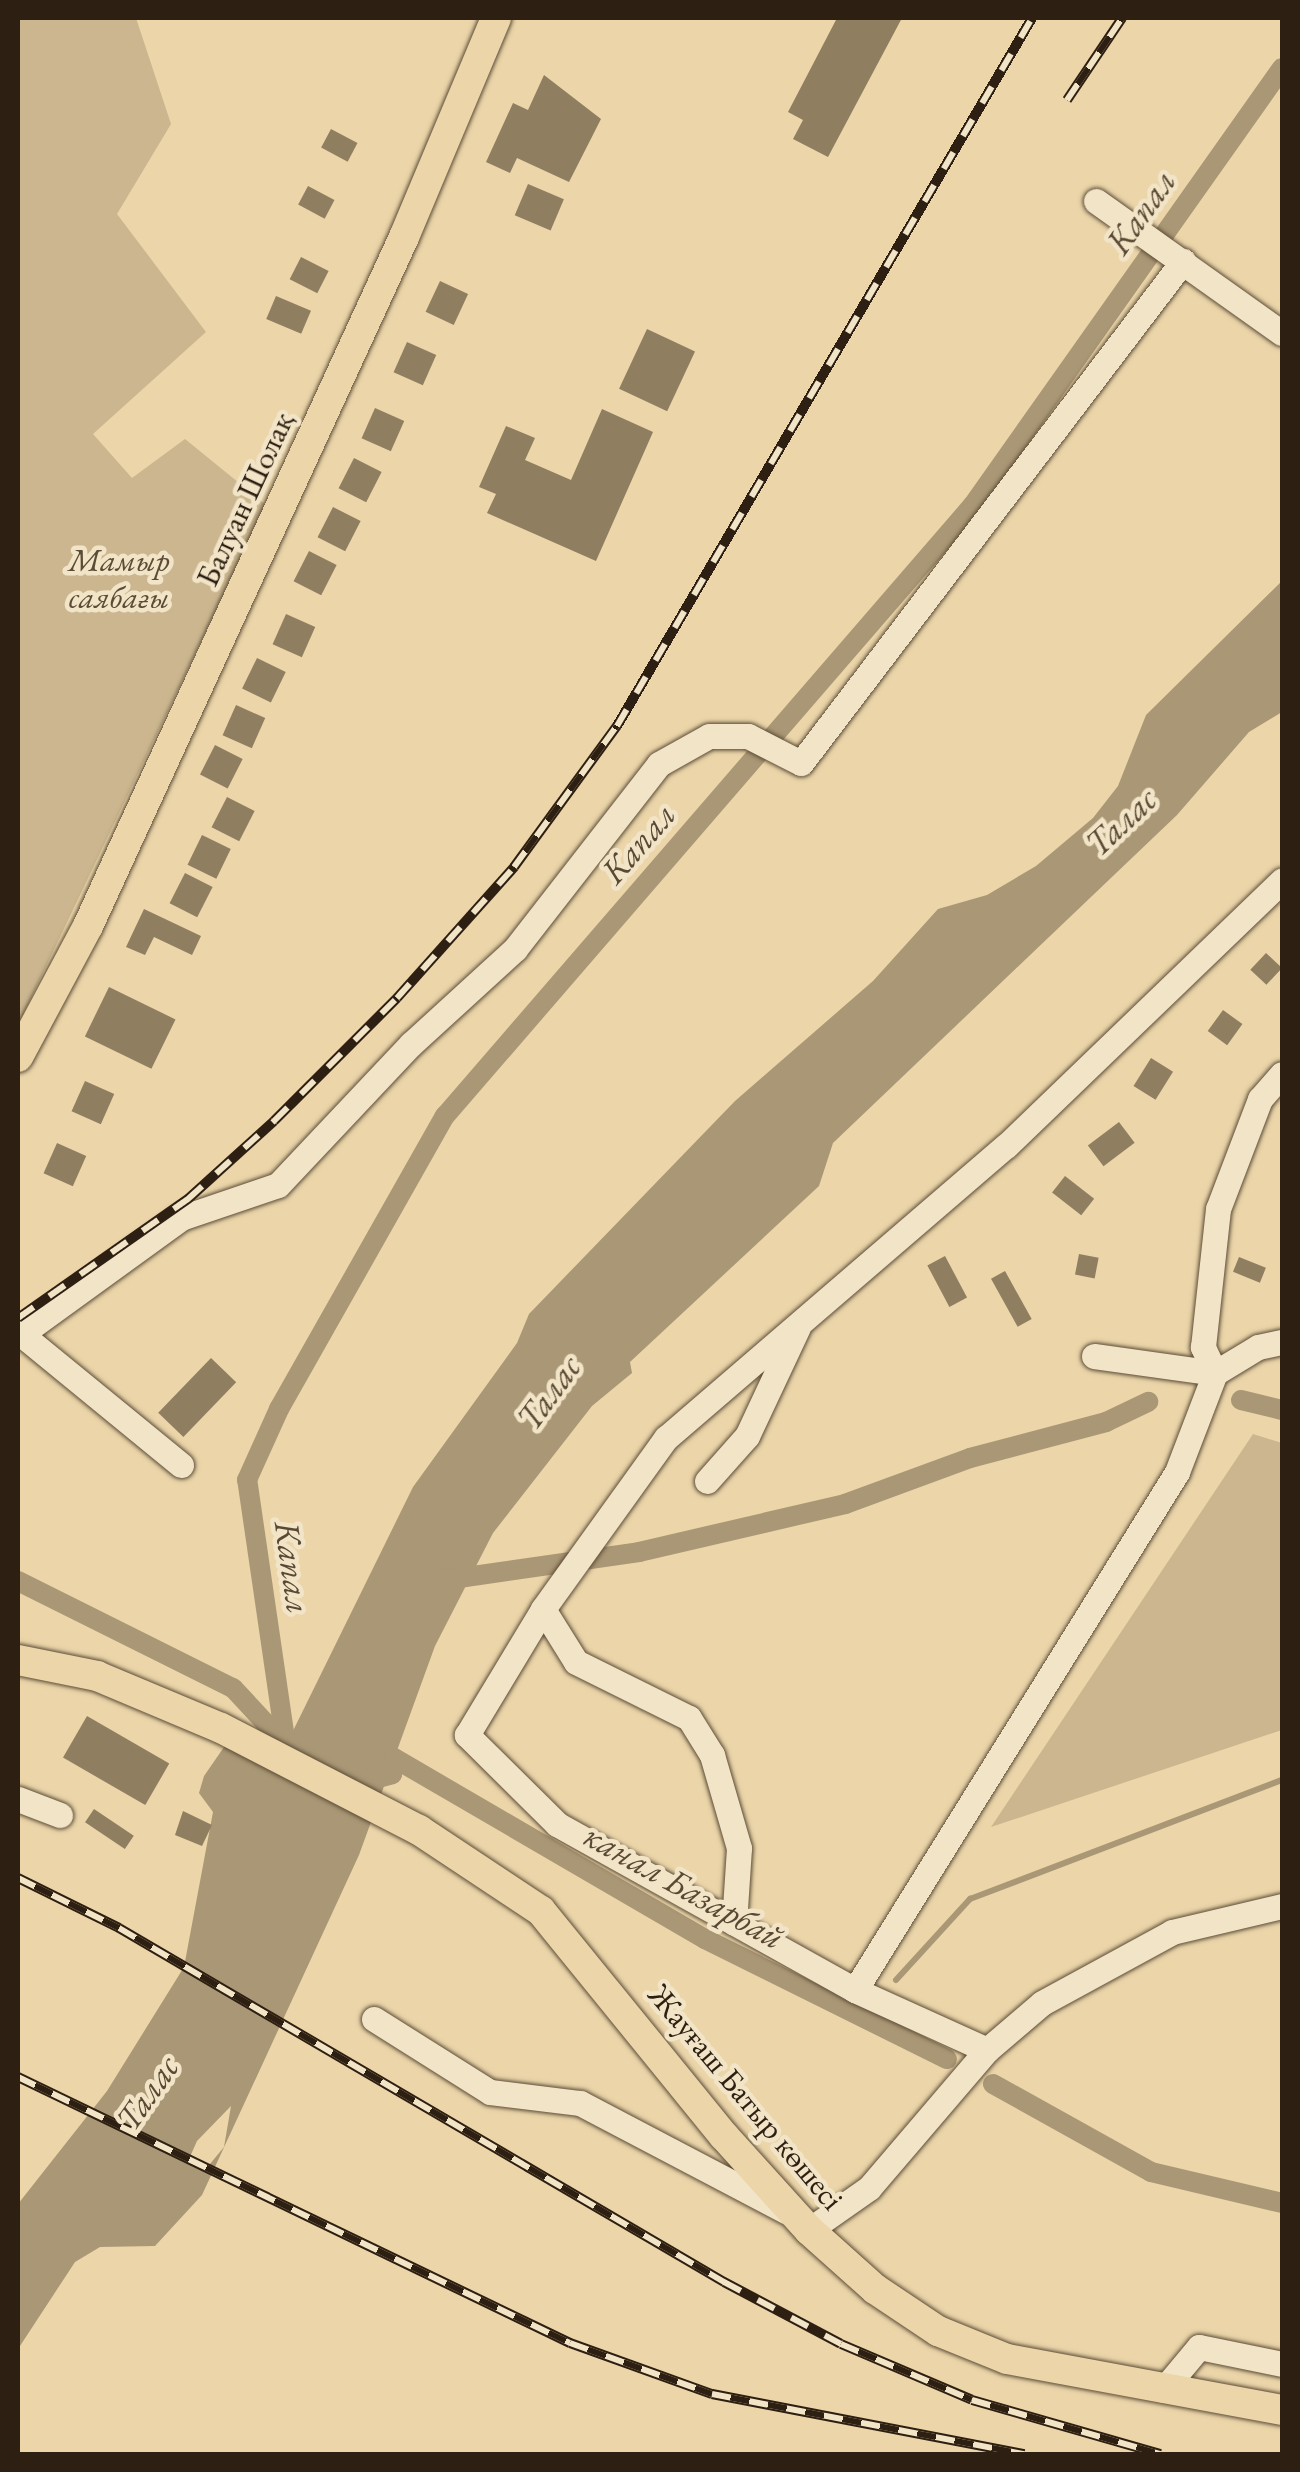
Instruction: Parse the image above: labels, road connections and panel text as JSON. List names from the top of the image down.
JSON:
{
  "streets": {
    "main road": ["Балуан Шолақ", "Жауғаш Батыр көшесі"]
  },
  "water": ["Капал", "Талас", "канал Базарбай"],
  "parks": ["Мамыр саябағы"]
}
